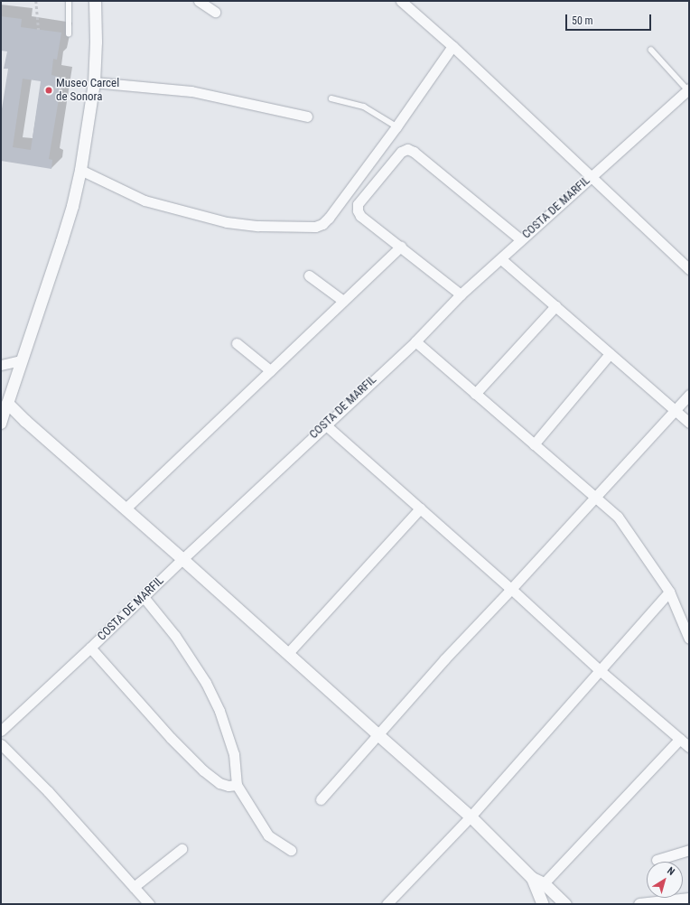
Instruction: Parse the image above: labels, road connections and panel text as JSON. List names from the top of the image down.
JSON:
{
  "streets": {
    "street": ["COSTA DE MARFIL"]
  },
  "places": ["Museo Carcel de Sonora"],
  "scale_bar": "50 m",
  "north": "top right"
}
